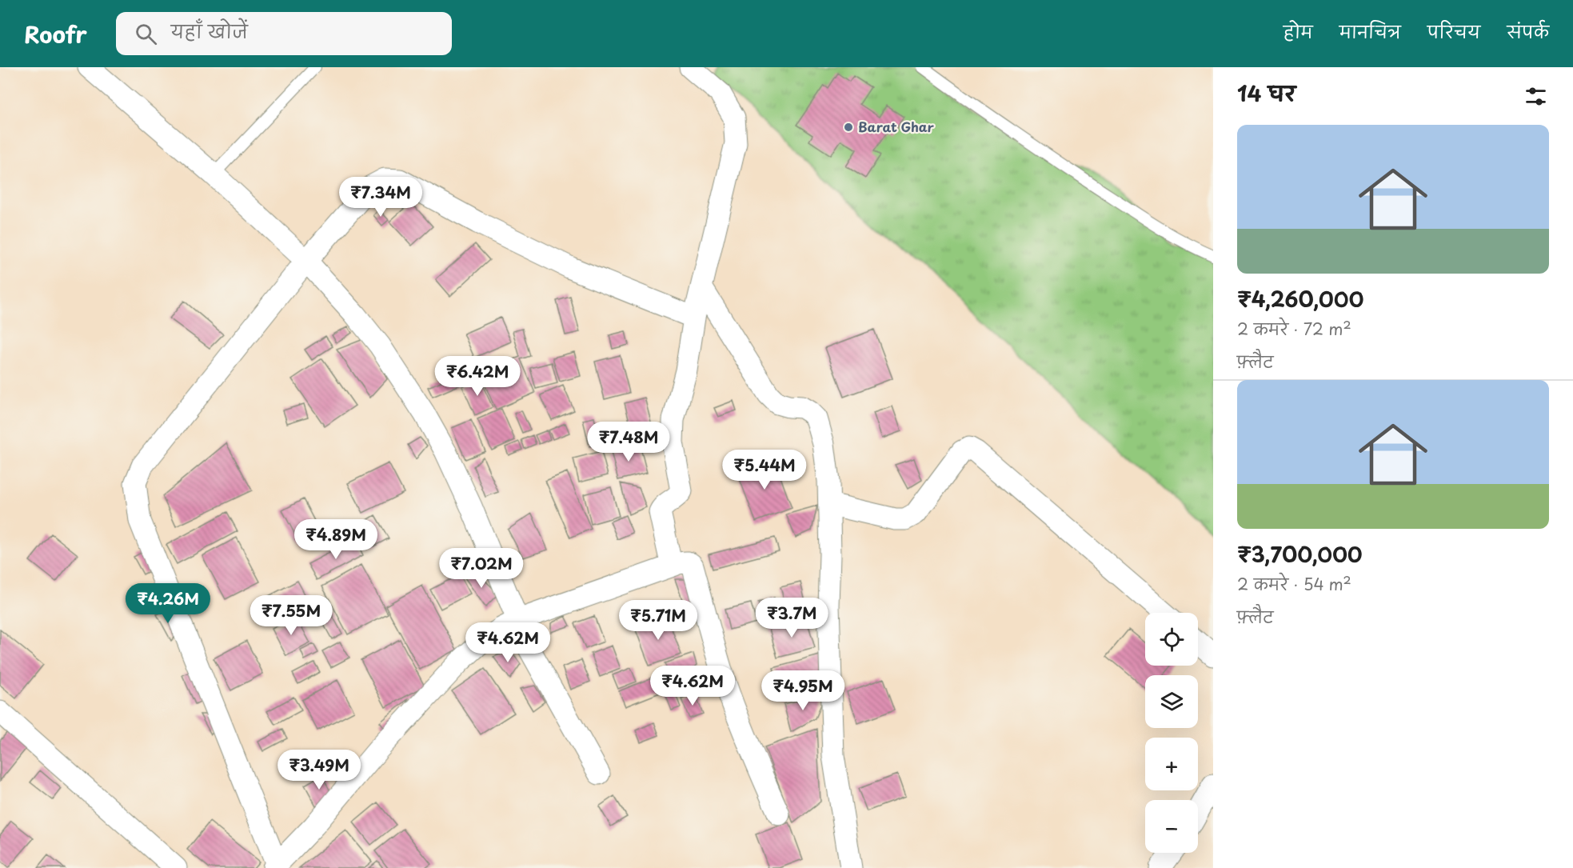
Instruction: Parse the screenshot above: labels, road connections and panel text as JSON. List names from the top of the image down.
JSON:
{
  "places": ["Barat Ghar"],
  "page": {
    "header": "Roofr",
    "search": "यहाँ खोजें",
    "nav": [
      "होम",
      "मानचित्र",
      "परिचय",
      "संपर्क"
    ],
    "heading": "14 घर",
    "list": [
      {
        "name": "₹4,260,000",
        "note": "2 कमरे · 72 m² · फ़्लैट"
      },
      {
        "name": "₹3,700,000",
        "note": "2 कमरे · 54 m² · फ़्लैट"
      }
    ],
    "price": [
      "₹7.34M",
      "₹6.42M",
      "₹7.48M",
      "₹5.44M",
      "₹4.89M",
      "₹7.02M",
      "₹4.26M",
      "₹7.55M",
      "₹3.7M",
      "₹5.71M",
      "₹4.62M",
      "₹4.62M",
      "₹4.95M",
      "₹3.49M"
    ],
    "map_buttons": ["+", "−"]
  }
}
